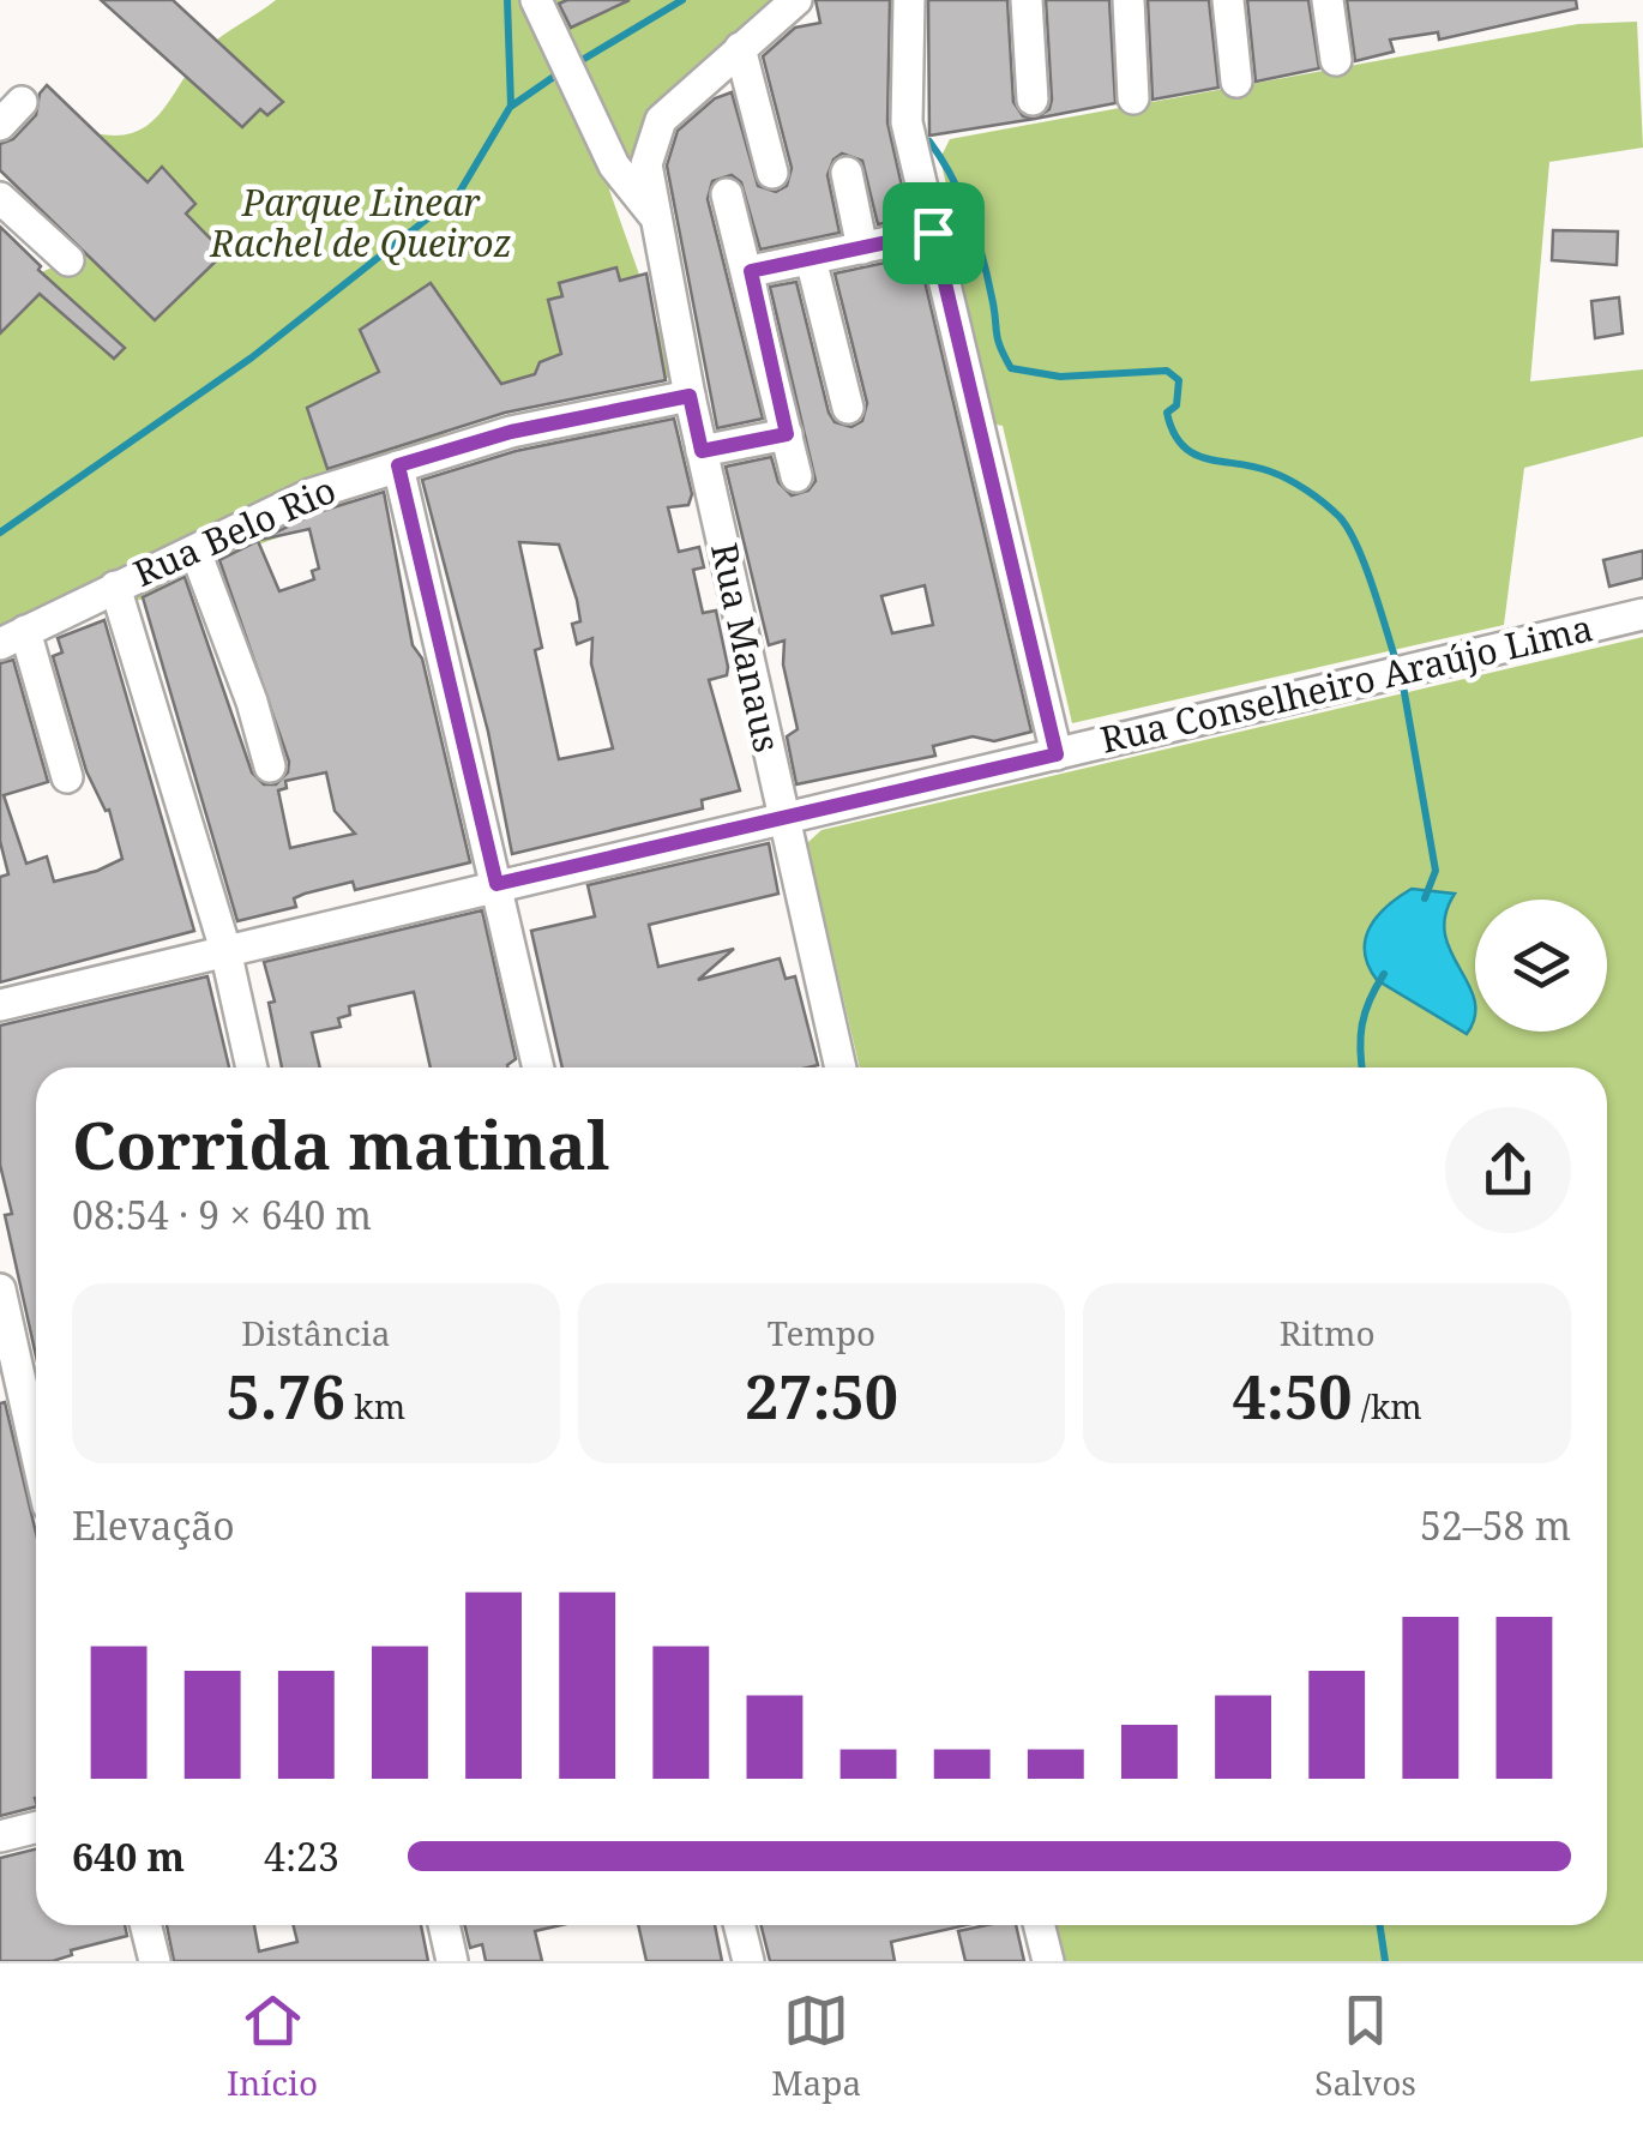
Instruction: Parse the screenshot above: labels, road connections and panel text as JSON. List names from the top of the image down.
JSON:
{
  "streets": {
    "street": ["Rua Belo Rio", "Rua Manaus", "Rua Conselheiro Araújo Lima"]
  },
  "crossings": [
    ["Rua Belo Rio", "Rua Manaus"],
    ["Rua Manaus", "Rua Conselheiro Araújo Lima"]
  ],
  "parks": ["Parque Linear Rachel de Queiroz"],
  "page": {
    "heading": ["Corrida matinal", "08:54 · 9 × 640 m"],
    "stats": [
      ["Distância", "5.76 km"],
      ["Tempo", "27:50"],
      ["Ritmo", "4:50 /km"]
    ],
    "chart": ["Elevação", "52–58 m"],
    "list": [
      {
        "name": "640 m",
        "note": "4:23"
      }
    ],
    "tabs": ["Início", "Mapa", "Salvos"]
  }
}
